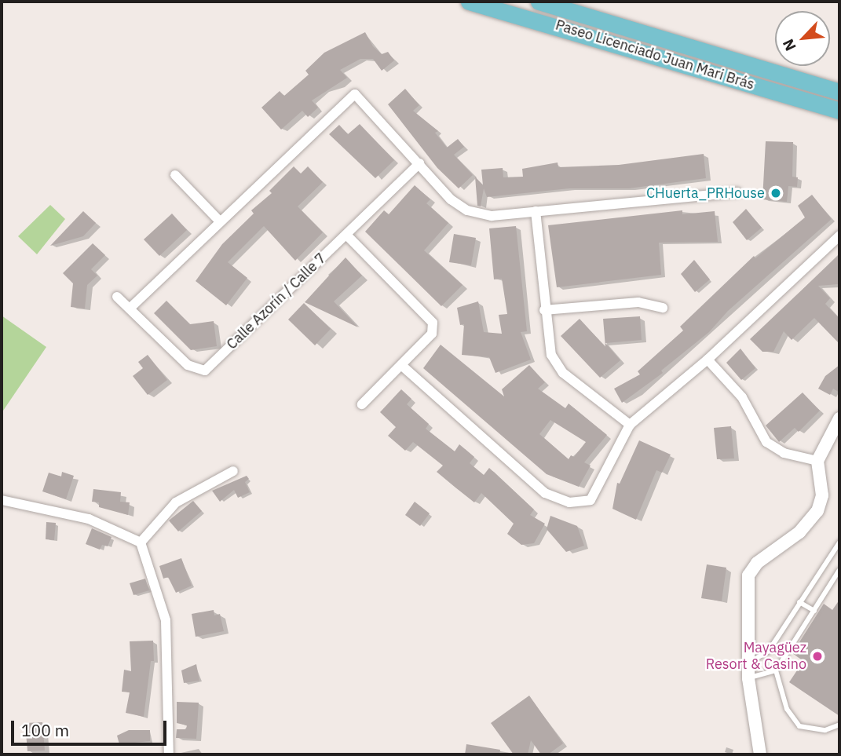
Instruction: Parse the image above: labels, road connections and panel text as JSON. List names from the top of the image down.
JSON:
{
  "streets": {
    "main road": ["Paseo Licenciado Juan Mari Brás"],
    "street": ["Calle Azorín / Calle 7"]
  },
  "places": ["CHuerta_PRHouse", "Mayagüez Resort & Casino"],
  "scale_bar": "100 m",
  "north": "bottom left"
}
